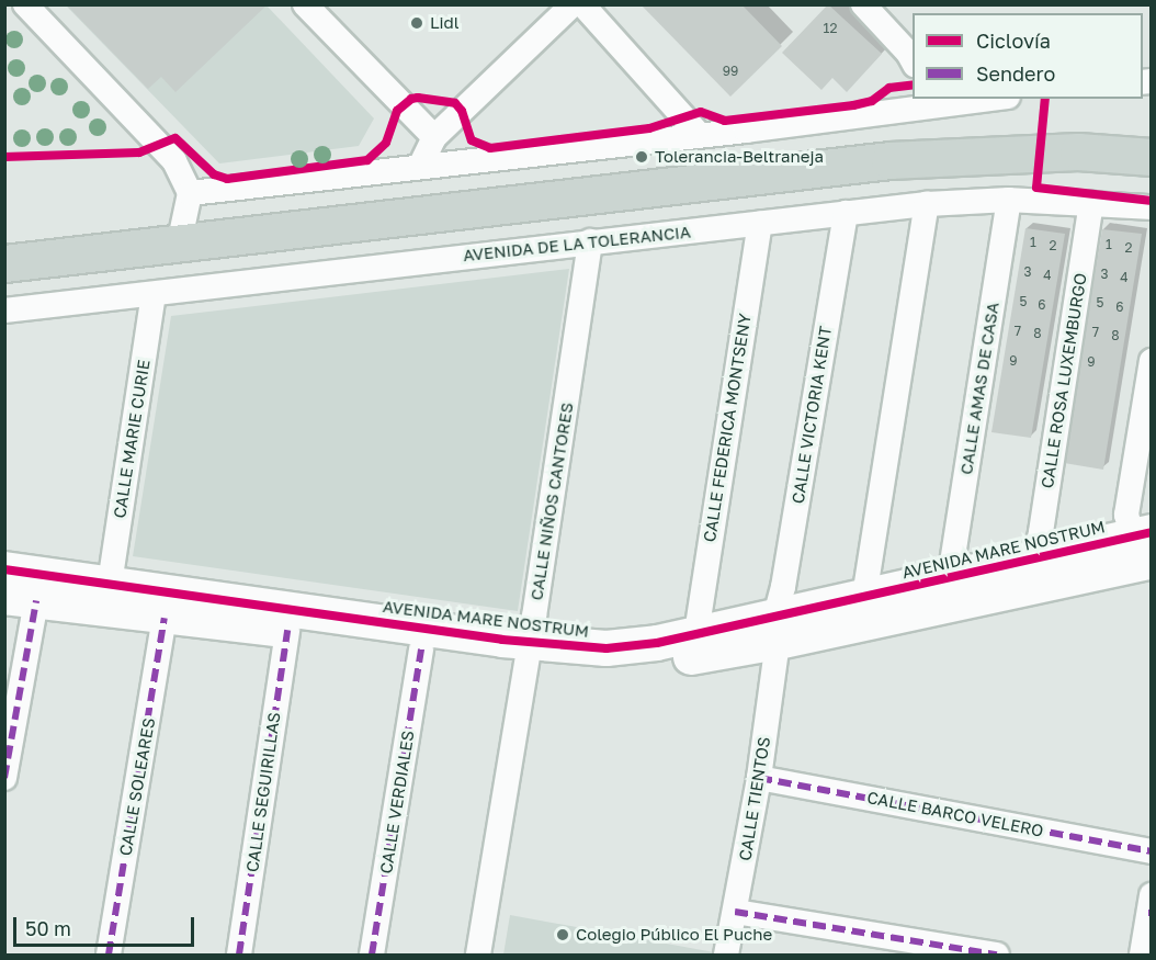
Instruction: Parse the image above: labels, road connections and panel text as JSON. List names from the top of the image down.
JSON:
{
  "streets": {
    "street": [
      "AVENIDA DE LA TOLERANCIA",
      "CALLE ROSA LUXEMBURGO",
      "CALLE AMAS DE CASA",
      "CALLE VICTORIA KENT",
      "CALLE FEDERICA MONTSENY",
      "CALLE MARIE CURIE",
      "CALLE NIÑOS CANTORES",
      "AVENIDA MARE NOSTRUM",
      "CALLE SOLEARES",
      "CALLE SEGUIRILLAS",
      "CALLE TIENTOS",
      "CALLE VERDIALES",
      "CALLE BARCO VELERO"
    ]
  },
  "crossings": [
    ["AVENIDA DE LA TOLERANCIA", "CALLE ROSA LUXEMBURGO"],
    ["AVENIDA DE LA TOLERANCIA", "CALLE AMAS DE CASA"],
    ["AVENIDA DE LA TOLERANCIA", "CALLE VICTORIA KENT"],
    ["AVENIDA DE LA TOLERANCIA", "CALLE FEDERICA MONTSENY"],
    ["AVENIDA DE LA TOLERANCIA", "CALLE MARIE CURIE"],
    ["AVENIDA DE LA TOLERANCIA", "CALLE NIÑOS CANTORES"],
    ["CALLE ROSA LUXEMBURGO", "AVENIDA MARE NOSTRUM"],
    ["CALLE AMAS DE CASA", "AVENIDA MARE NOSTRUM"],
    ["CALLE VICTORIA KENT", "AVENIDA MARE NOSTRUM"],
    ["CALLE VICTORIA KENT", "CALLE TIENTOS"],
    ["CALLE FEDERICA MONTSENY", "AVENIDA MARE NOSTRUM"],
    ["CALLE MARIE CURIE", "AVENIDA MARE NOSTRUM"],
    ["CALLE NIÑOS CANTORES", "AVENIDA MARE NOSTRUM"],
    ["AVENIDA MARE NOSTRUM", "CALLE SOLEARES"],
    ["AVENIDA MARE NOSTRUM", "CALLE SEGUIRILLAS"],
    ["AVENIDA MARE NOSTRUM", "CALLE TIENTOS"],
    ["AVENIDA MARE NOSTRUM", "CALLE VERDIALES"],
    ["CALLE TIENTOS", "CALLE BARCO VELERO"]
  ],
  "places": ["Lidl", "Tolerancia-Beltraneja", "Colegio Público El Puche"],
  "house_numbers": [
    "12",
    "99",
    "1",
    "1",
    "2",
    "2",
    "3",
    "3",
    "4",
    "4",
    "5",
    "5",
    "6",
    "6",
    "7",
    "7",
    "8",
    "8",
    "9",
    "9"
  ],
  "legend": ["Ciclovía", "Sendero"],
  "scale_bar": "50 m"
}
